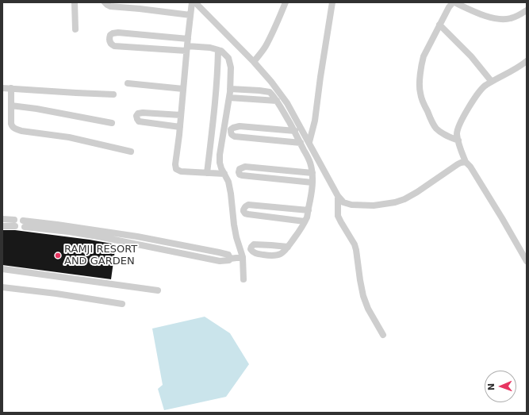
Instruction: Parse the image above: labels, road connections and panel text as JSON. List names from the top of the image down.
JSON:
{
  "places": ["RAMJI RESORT AND GARDEN"],
  "north": "left"
}
